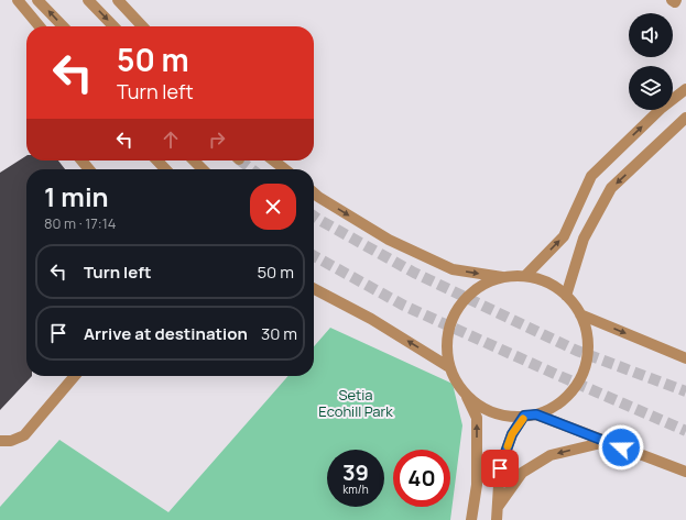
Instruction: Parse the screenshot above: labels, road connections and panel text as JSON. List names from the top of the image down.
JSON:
{
  "parks": ["Setia Ecohill Park"],
  "page": {
    "turn": ["50 m", "Turn left"],
    "heading": ["1 min", "80 m · 17:14"],
    "list": [
      {
        "name": "Turn left",
        "value": "50 m"
      },
      {
        "name": "Arrive at destination",
        "value": "30 m"
      }
    ],
    "speed": "39 km/h",
    "limit": "40"
  }
}
